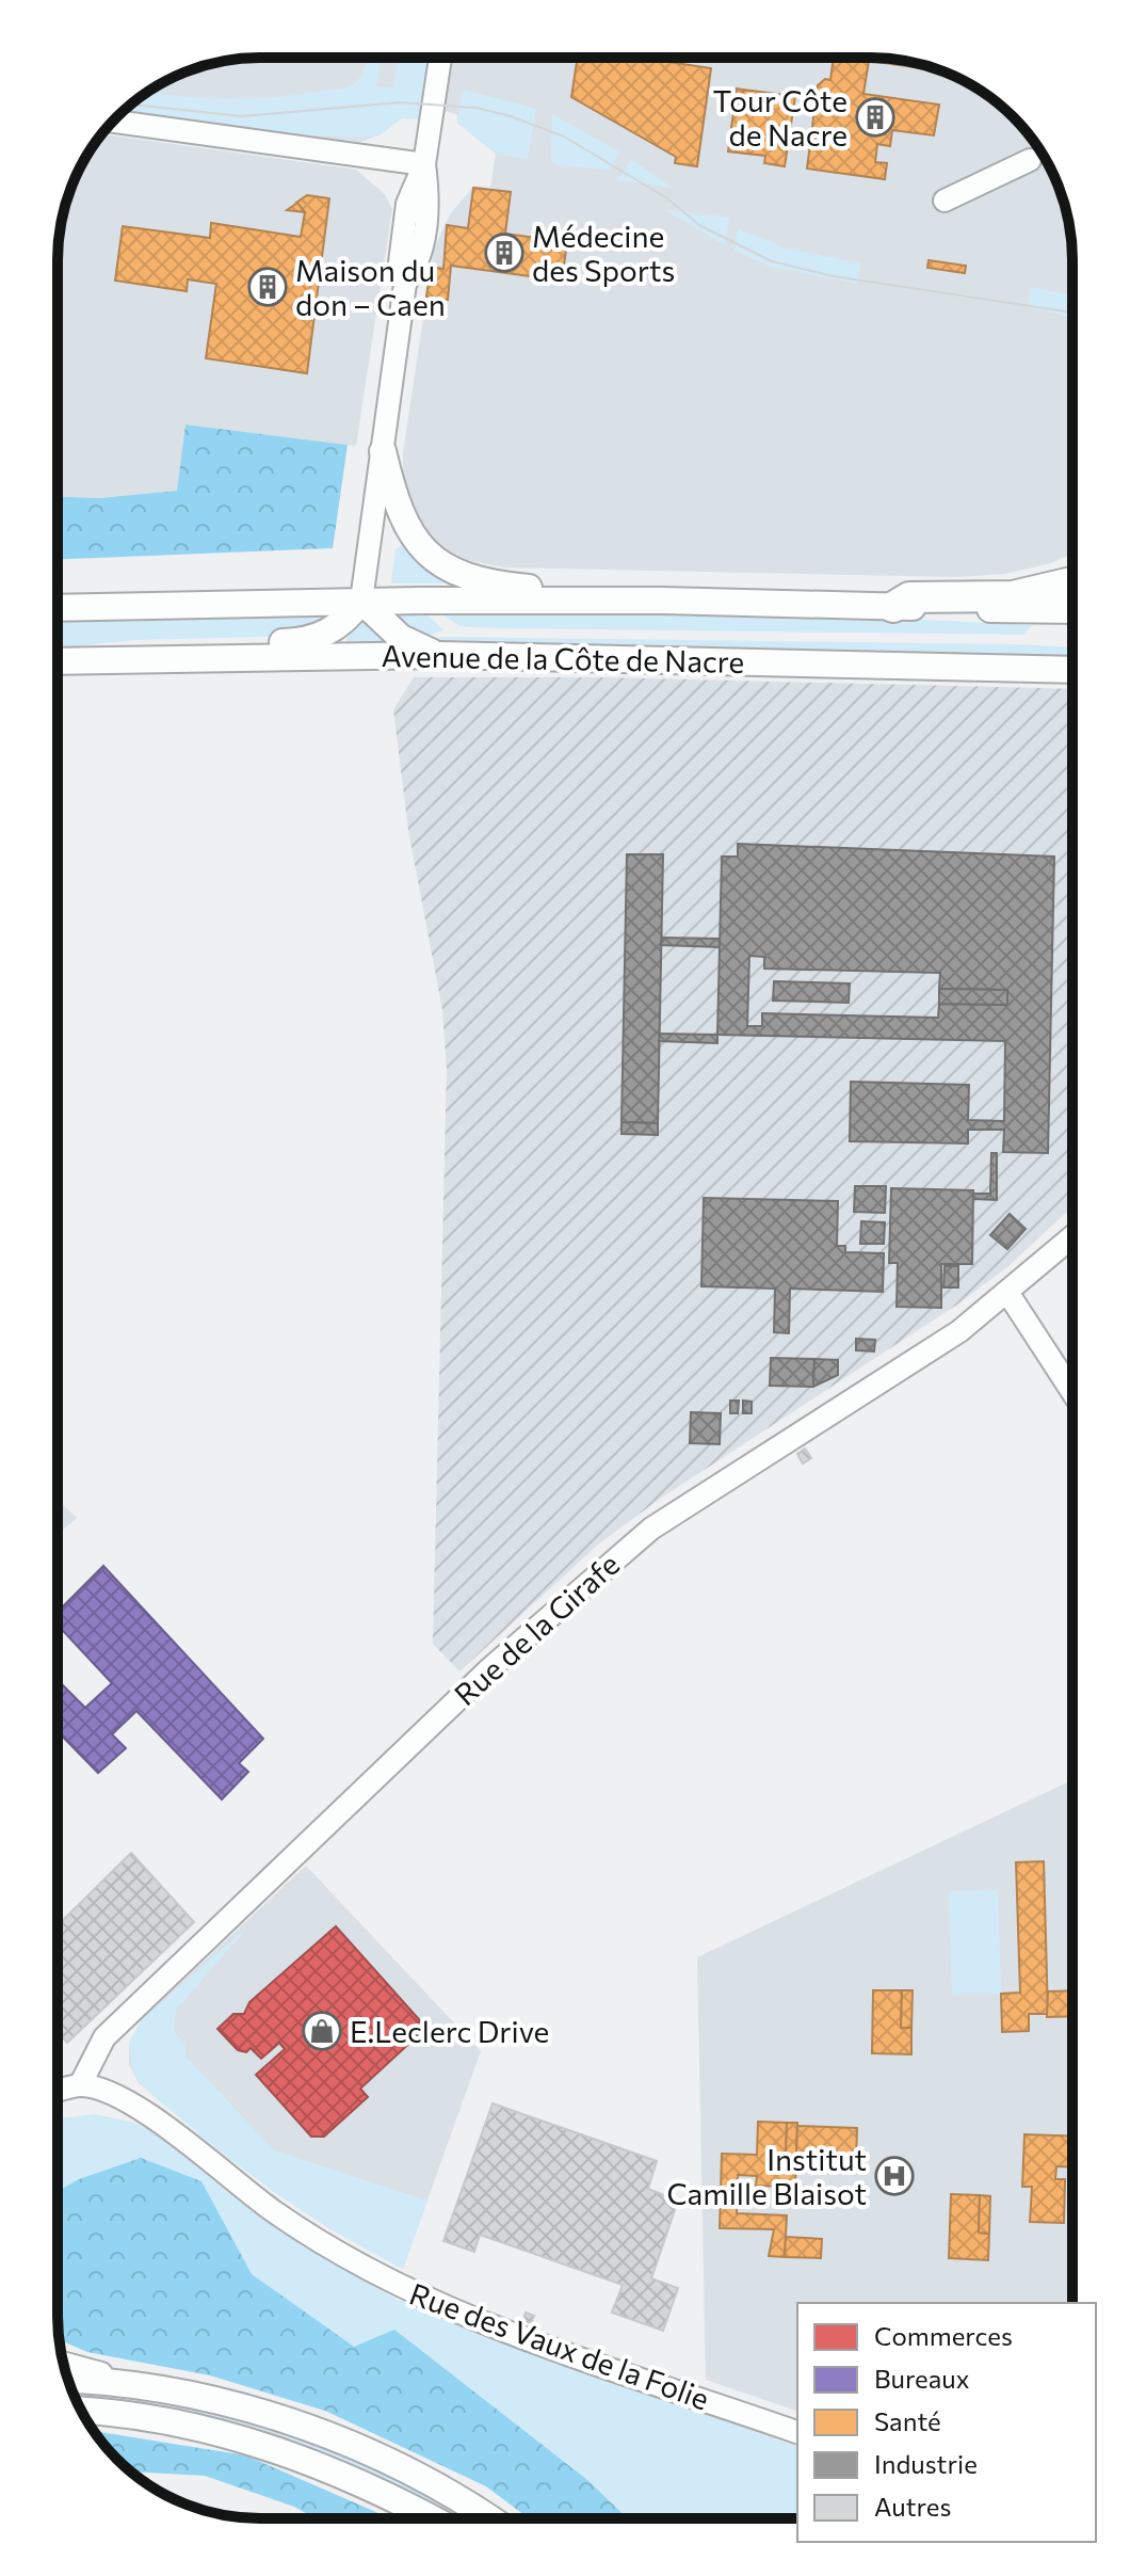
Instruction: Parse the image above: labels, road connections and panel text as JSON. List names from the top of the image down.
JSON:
{
  "streets": {
    "main road": ["Avenue de la Côte de Nacre"],
    "street": ["Rue de la Girafe", "Rue des Vaux de la Folie"]
  },
  "crossings": [
    ["Rue de la Girafe", "Rue des Vaux de la Folie"]
  ],
  "places": {
    "building": ["Tour Côte de Nacre", "Médecine des Sports", "Maison du don – Caen"],
    "shop": ["E.Leclerc Drive"],
    "hospital": ["Institut Camille Blaisot"]
  },
  "legend": [
    "Commerces",
    "Bureaux",
    "Santé",
    "Industrie",
    "Autres"
  ]
}
